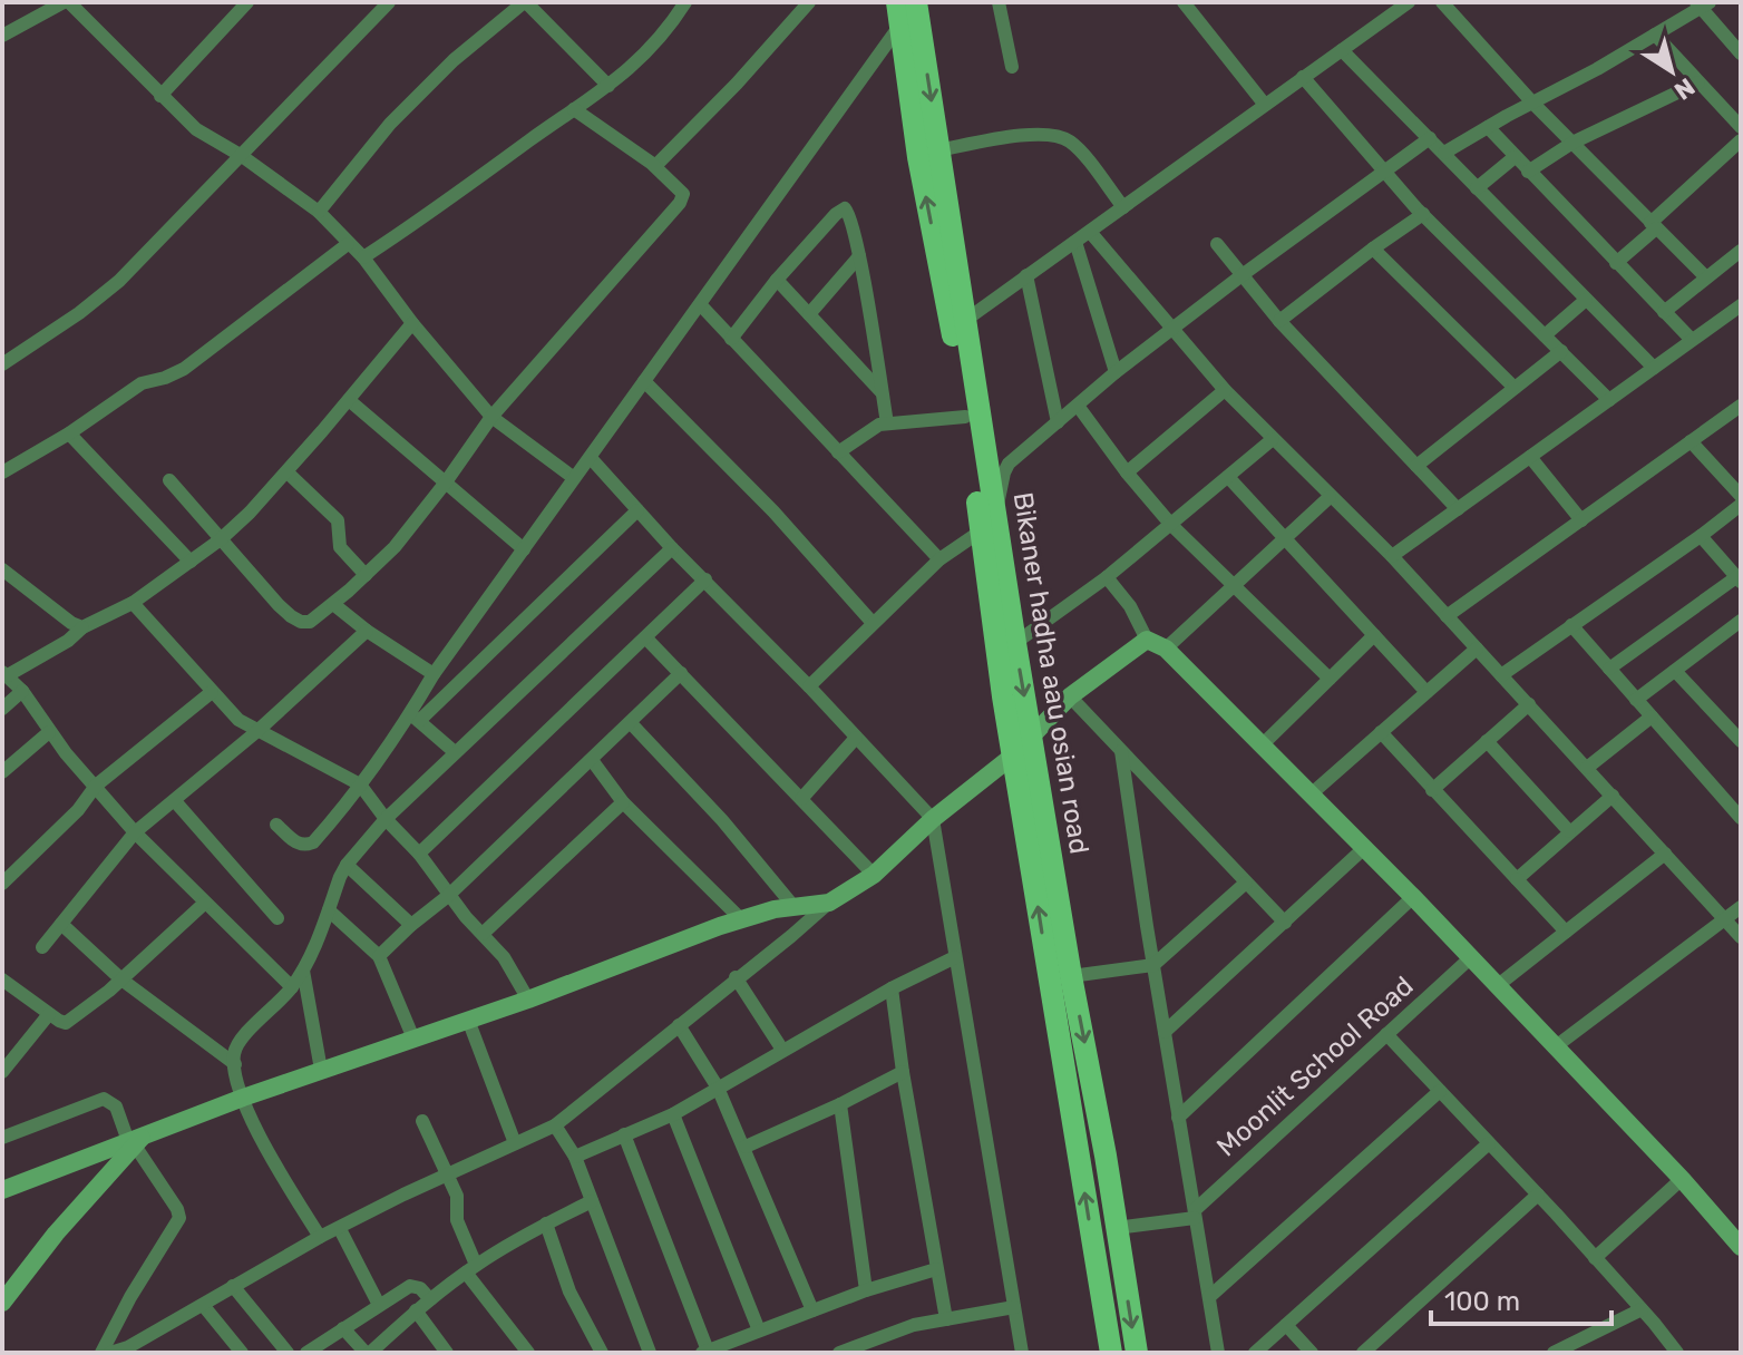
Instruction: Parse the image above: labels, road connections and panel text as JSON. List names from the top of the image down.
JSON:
{
  "streets": {
    "main road": ["Bikaner hadha aau osian road"],
    "street": ["Moonlit School Road"]
  },
  "scale_bar": "100 m",
  "north": "bottom right"
}
